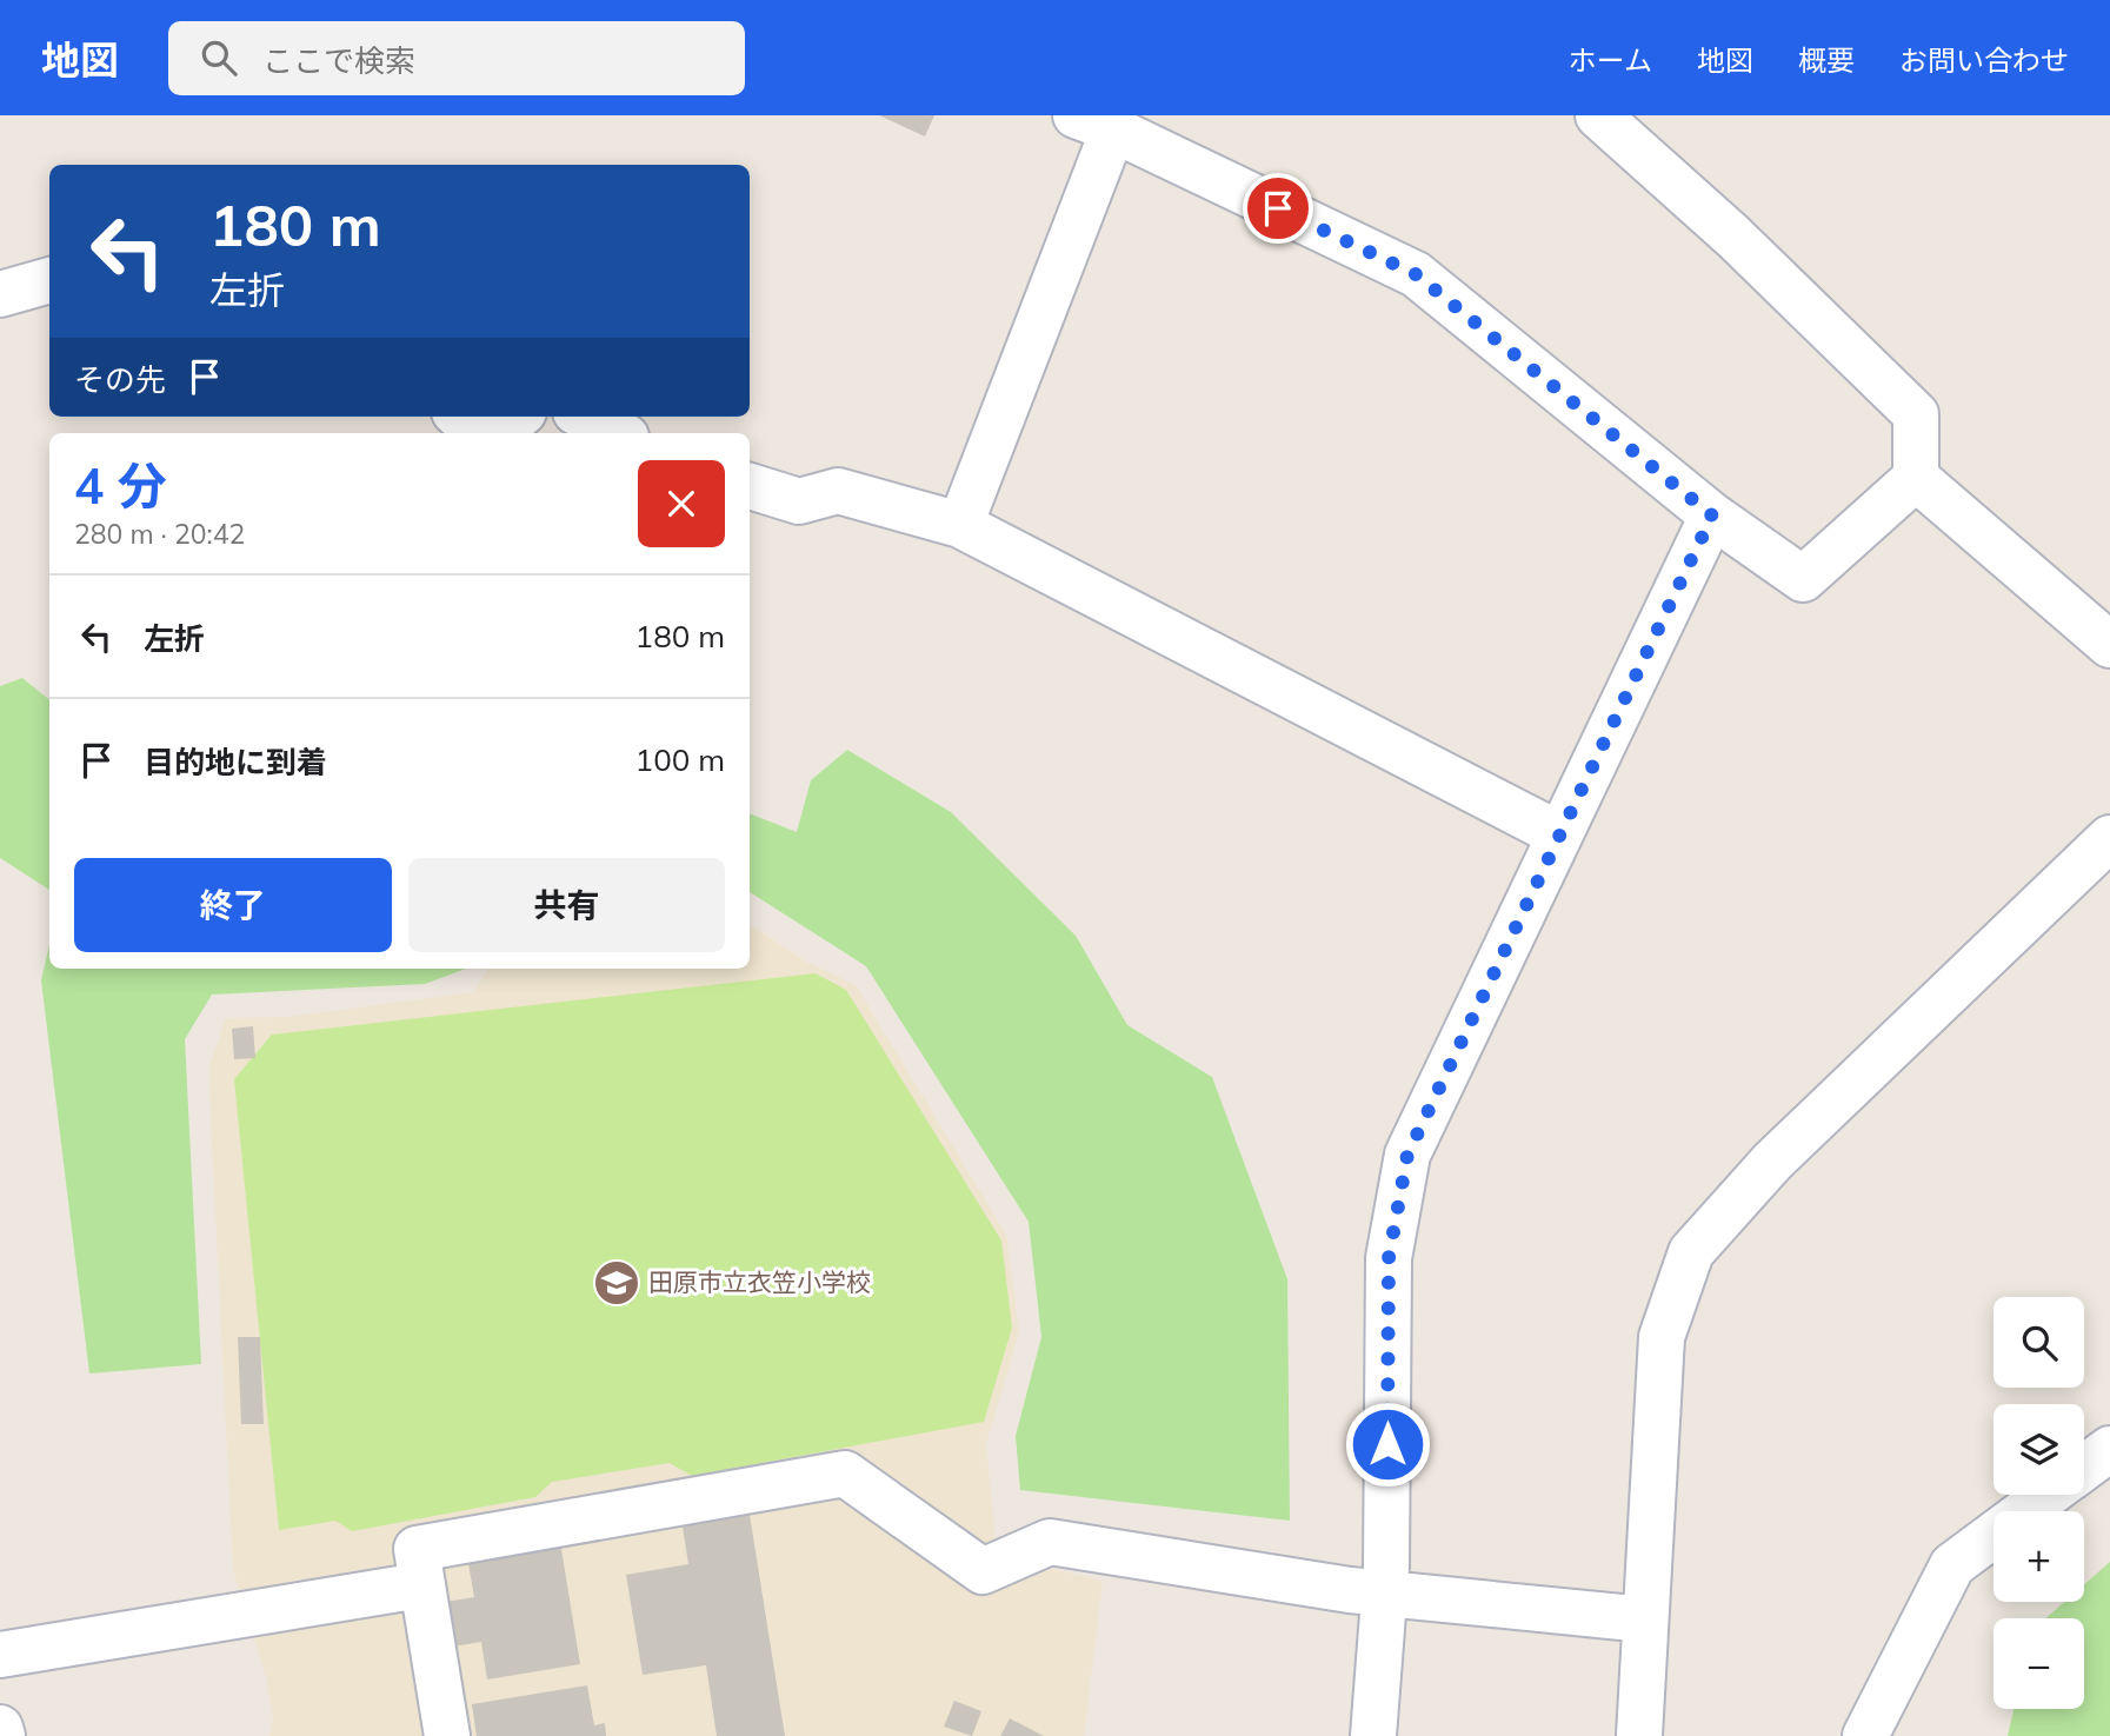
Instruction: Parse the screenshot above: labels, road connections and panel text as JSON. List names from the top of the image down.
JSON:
{
  "places": {
    "school or university": ["田原市立衣笠小学校"]
  },
  "page": {
    "header": "地図",
    "search": "ここで検索",
    "nav": [
      "ホーム",
      "地図",
      "概要",
      "お問い合わせ"
    ],
    "turn": ["180 m", "左折"],
    "then": "その先",
    "heading": ["4 分", "280 m · 20:42"],
    "list": [
      {
        "name": "左折",
        "value": "180 m"
      },
      {
        "name": "目的地に到着",
        "value": "100 m"
      }
    ],
    "buttons": ["終了", "共有"],
    "map_buttons": ["+", "−"]
  }
}
